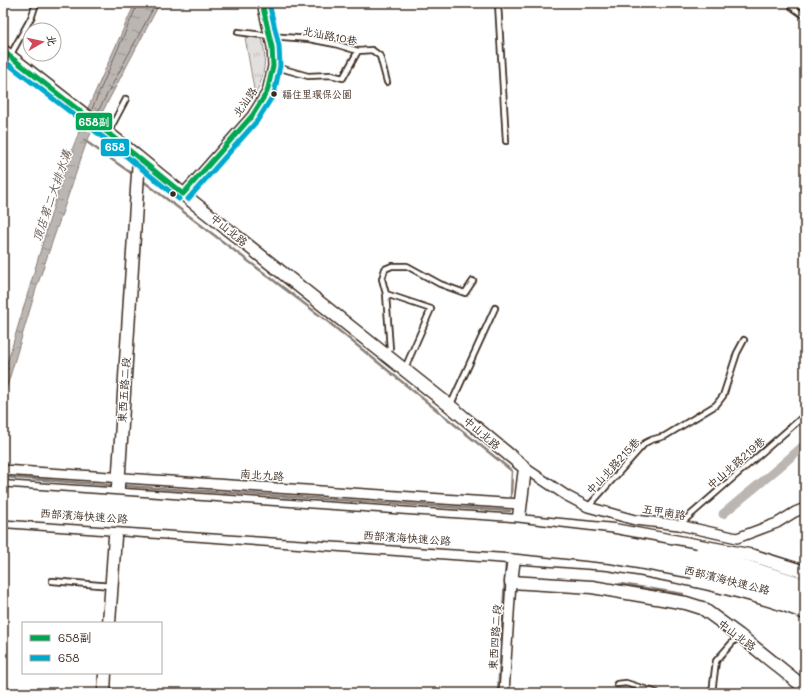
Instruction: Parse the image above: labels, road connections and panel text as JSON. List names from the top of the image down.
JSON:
{
  "streets": {
    "highway": ["西部濱海快速公路"],
    "street": [
      "北汕路",
      "中山北路",
      "東西五路二段",
      "南北九路",
      "五甲南路",
      "東西四路二段"
    ],
    "lane": ["北汕路10巷", "中山北路219巷", "中山北路215巷"]
  },
  "crossings": [
    ["北汕路10巷", "北汕路"],
    ["北汕路", "中山北路"],
    ["中山北路", "東西五路二段"],
    ["中山北路", "五甲南路"],
    ["中山北路", "東西四路二段"],
    ["東西五路二段", "南北九路"],
    ["中山北路219巷", "五甲南路"],
    ["中山北路215巷", "五甲南路"]
  ],
  "water": ["頂店第二大排水溝"],
  "places": ["福住里環保公園"],
  "lines": ["transit line 658副", "transit line 658"],
  "legend": ["658副", "658"],
  "north": "right"
}
